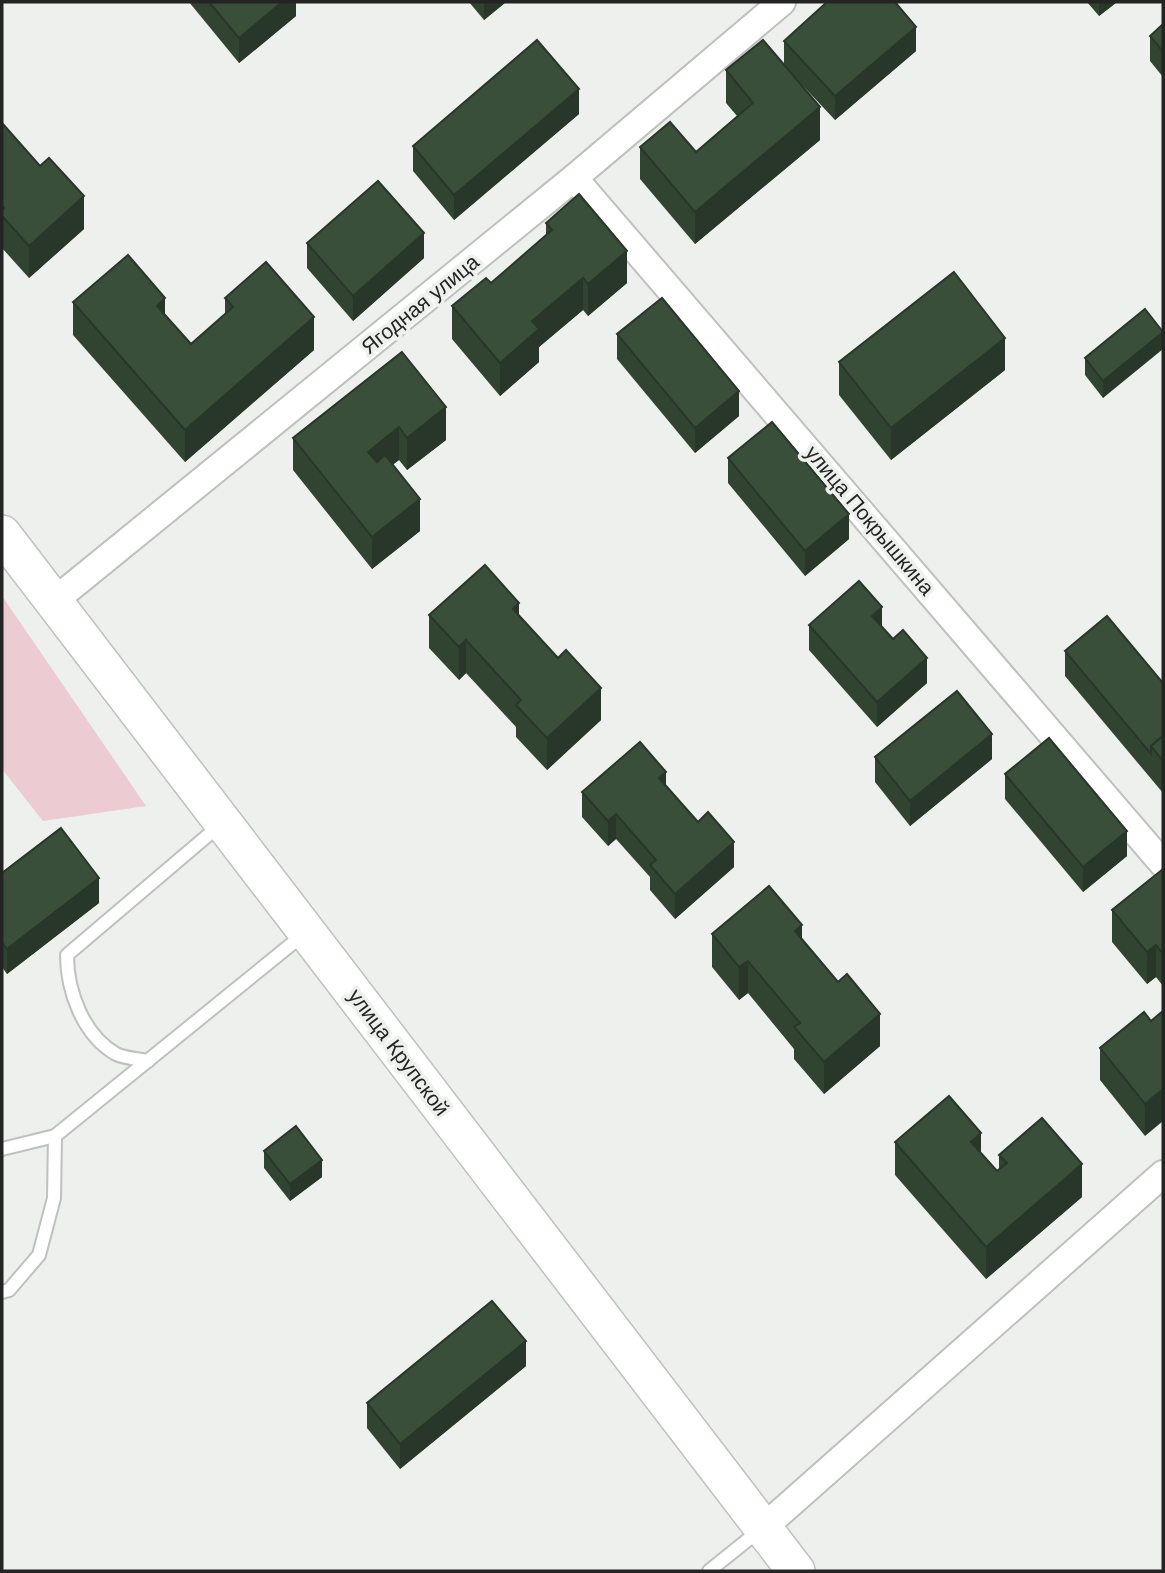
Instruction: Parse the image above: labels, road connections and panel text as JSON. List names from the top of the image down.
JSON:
{
  "streets": {
    "street": ["Ягодная улица", "улица Покрышкина", "улица Крупской"]
  },
  "crossings": [
    ["Ягодная улица", "улица Покрышкина"],
    ["Ягодная улица", "улица Крупской"]
  ]
}
